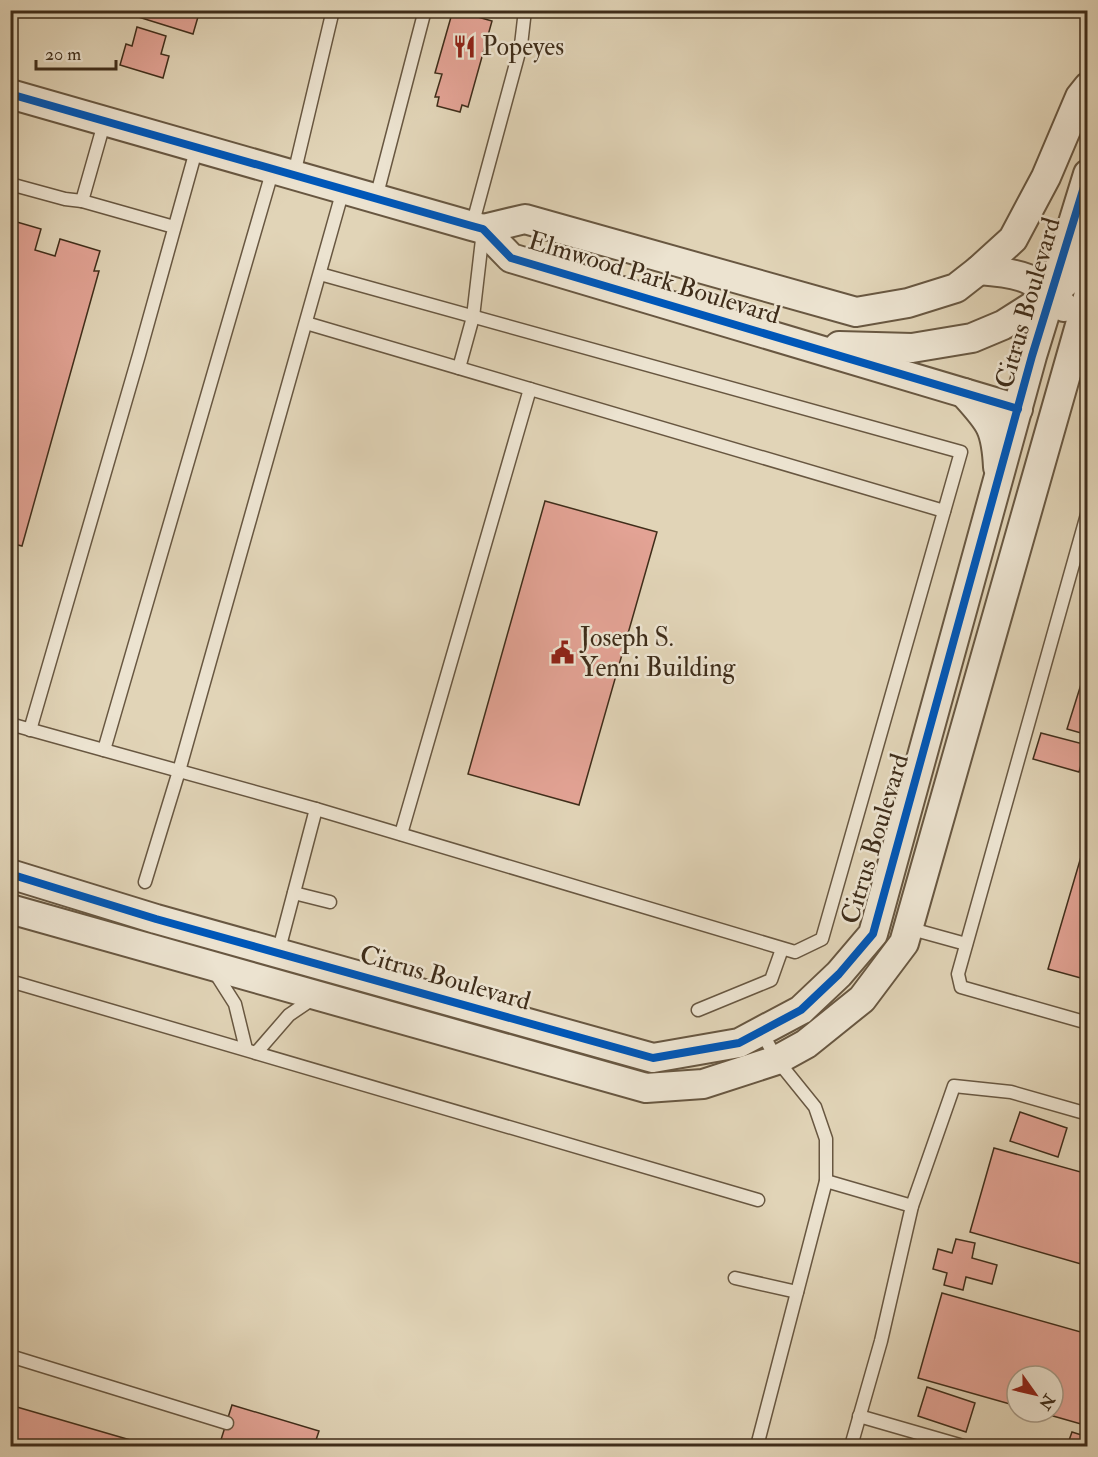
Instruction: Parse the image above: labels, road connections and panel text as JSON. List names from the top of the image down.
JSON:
{
  "streets": {
    "street": ["Elmwood Park Boulevard", "Citrus Boulevard"]
  },
  "crossings": [
    ["Elmwood Park Boulevard", "Citrus Boulevard"]
  ],
  "places": {
    "restaurant": ["Popeyes"],
    "public building": ["Joseph S. Yenni Building"]
  },
  "scale_bar": "20 m",
  "north": "bottom right"
}
